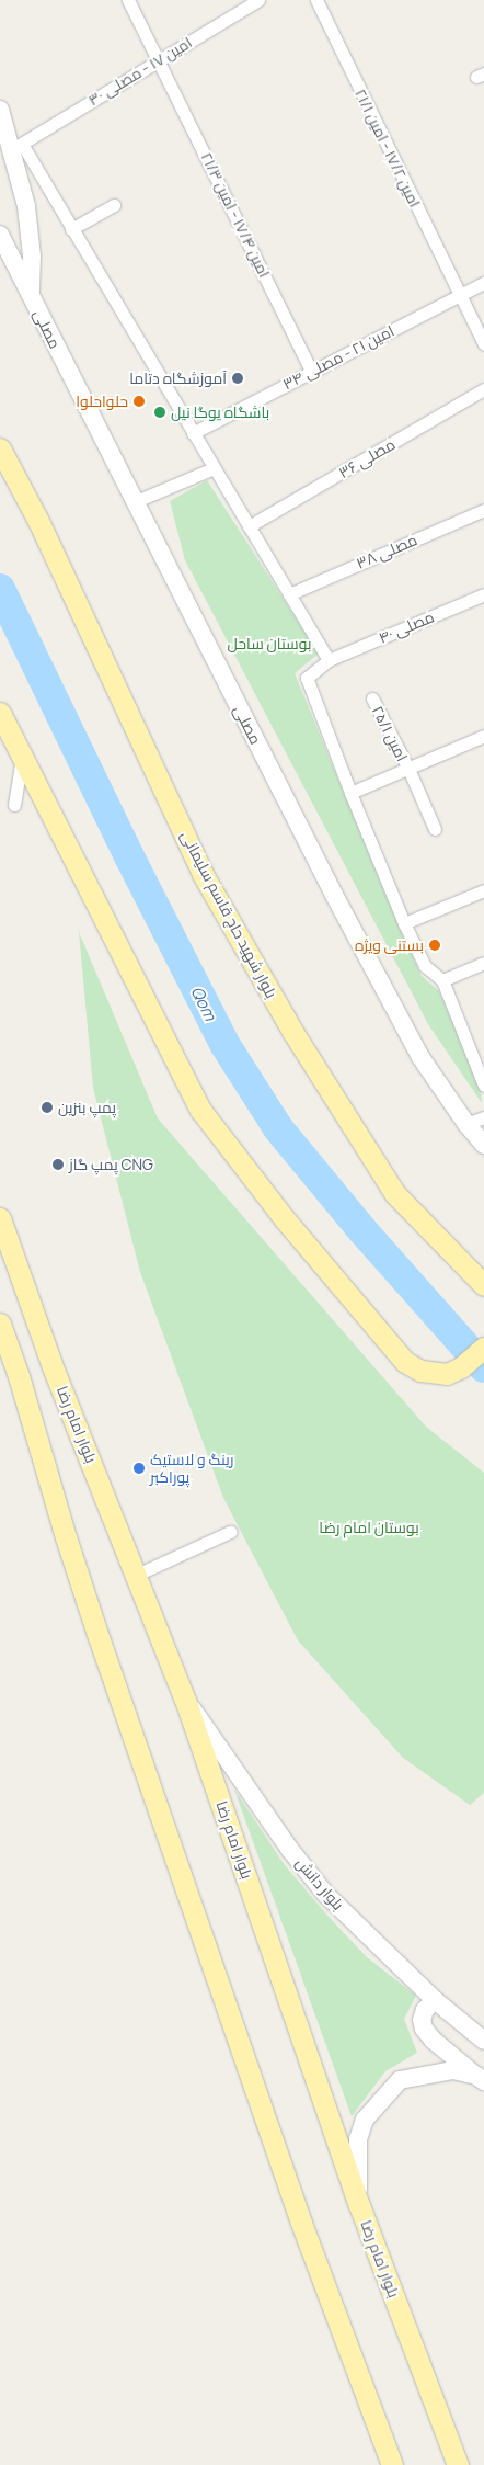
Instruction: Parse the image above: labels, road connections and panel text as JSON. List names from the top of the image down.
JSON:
{
  "streets": {
    "main road": [
      "مصلی",
      "بلوار شهید حاج قاسم سلیمانی",
      "بلوار امام رضا",
      "بلوار دانش"
    ],
    "street": [
      "امین ۱۷ - مصلی ۳۰",
      "امین ۱۷/۲ - امین ۲۱/۱",
      "امین ۱۷/۴ - امین ۲۱/۳",
      "امین ۲۱ - مصلی ۳۴",
      "مصلی ۳۶",
      "مصلی ۳۸",
      "مصلی ۴۰",
      "امین ۲۵/۱"
    ]
  },
  "crossings": [
    ["امین ۱۷ - مصلی ۳۰", "امین ۱۷/۴ - امین ۲۱/۳"],
    ["امین ۱۷/۲ - امین ۲۱/۱", "امین ۲۱ - مصلی ۳۴"],
    ["امین ۱۷/۴ - امین ۲۱/۳", "امین ۲۱ - مصلی ۳۴"],
    ["بلوار امام رضا", "بلوار دانش"]
  ],
  "water": ["Qom"],
  "parks": ["بوستان ساحل", "بوستان امام رضا"],
  "places": [
    "آموزشگاه دتاما",
    "حلواحلوا",
    "باشگاه یوگا نیل",
    "بستنی ویژه",
    "پمپ بنزین",
    "پمپ گاز CNG",
    "رینگ و لاستیک پوراکبر"
  ]
}
